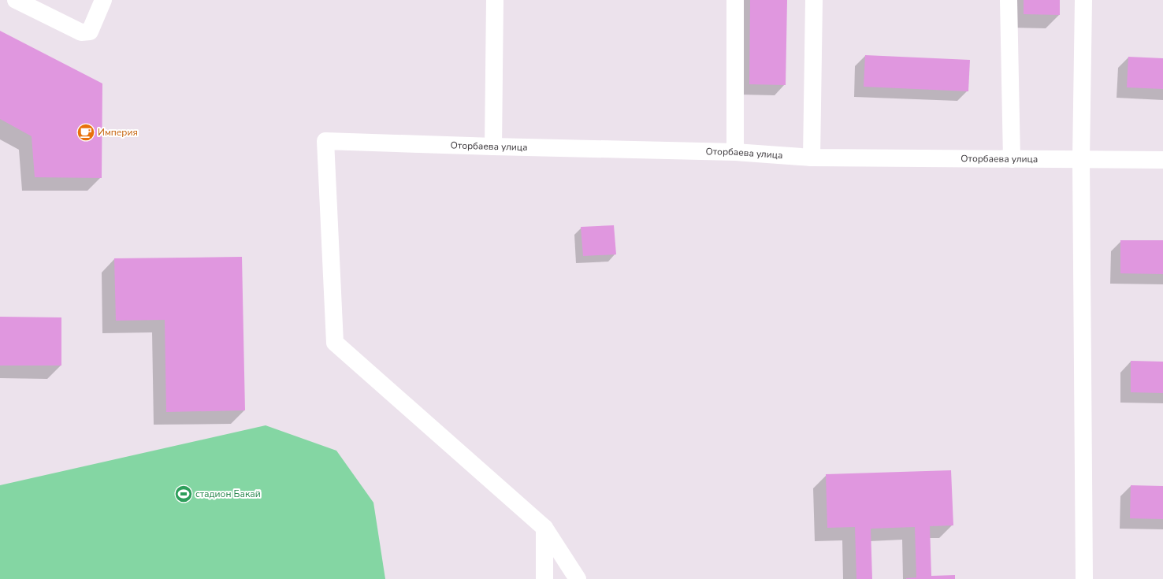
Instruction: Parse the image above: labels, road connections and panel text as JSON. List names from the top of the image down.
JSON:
{
  "streets": {
    "street": ["Оторбаева улица"]
  },
  "places": {
    "cafe": ["Империя"],
    "sports": ["стадион Бакай"]
  }
}
